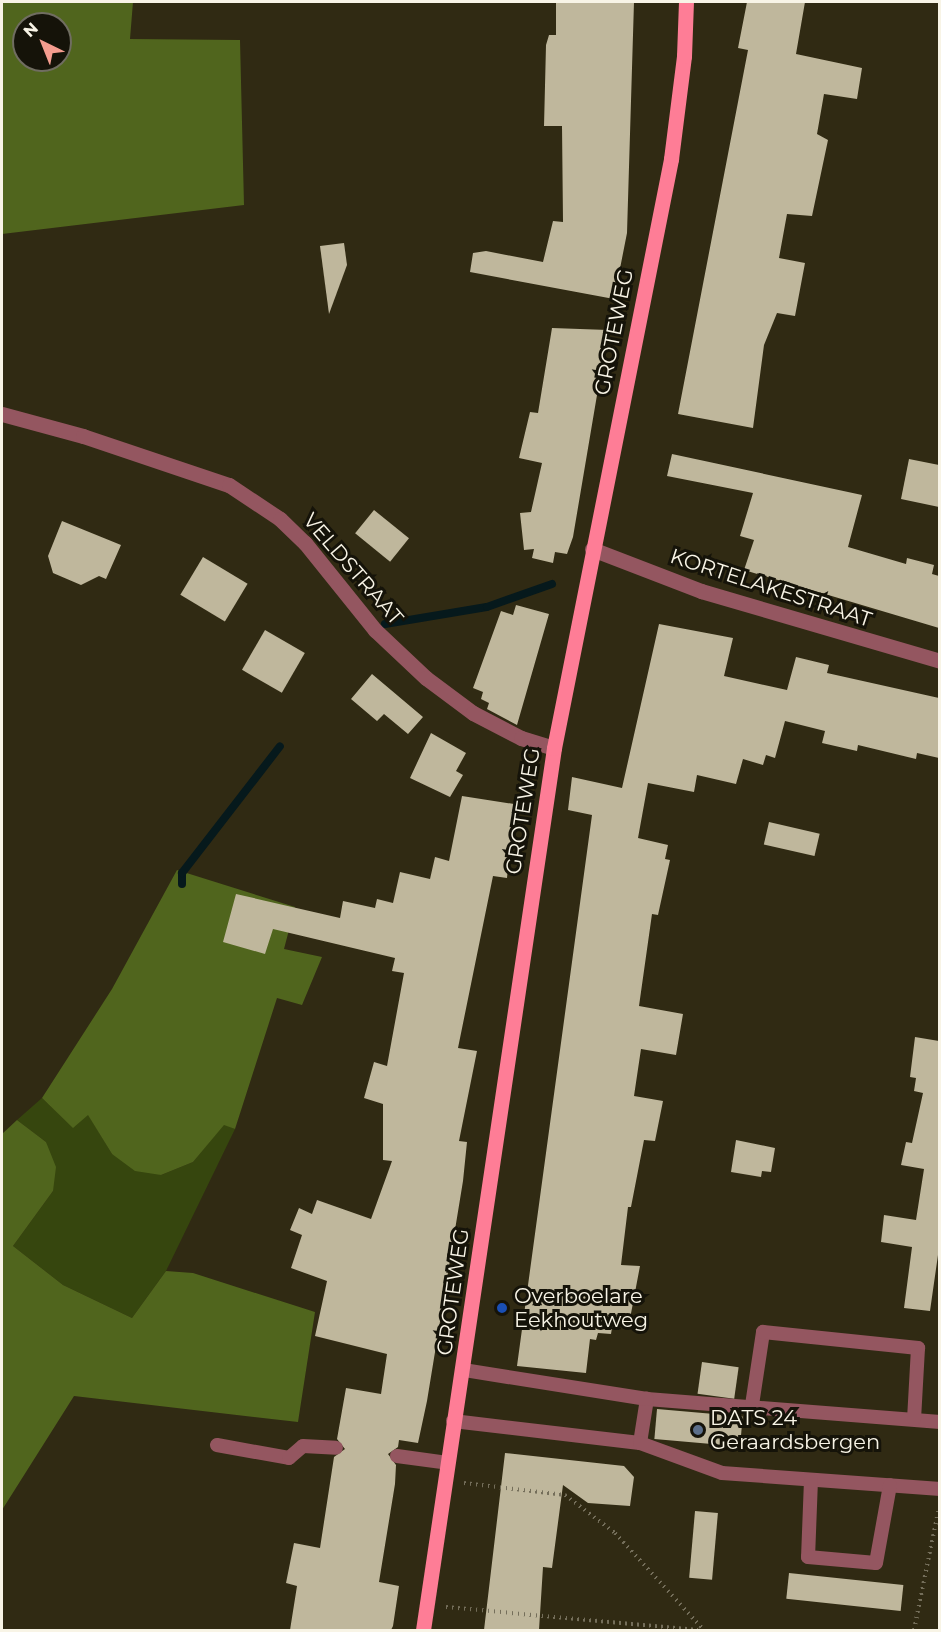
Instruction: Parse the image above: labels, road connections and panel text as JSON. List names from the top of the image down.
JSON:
{
  "streets": {
    "main road": ["GROTEWEG"],
    "street": ["VELDSTRAAT", "KORTELAKESTRAAT"]
  },
  "crossings": [
    ["GROTEWEG", "VELDSTRAAT"],
    ["GROTEWEG", "KORTELAKESTRAAT"]
  ],
  "places": ["Overboelare Eekhoutweg", "DATS 24 Geraardsbergen"],
  "north": "top left"
}
